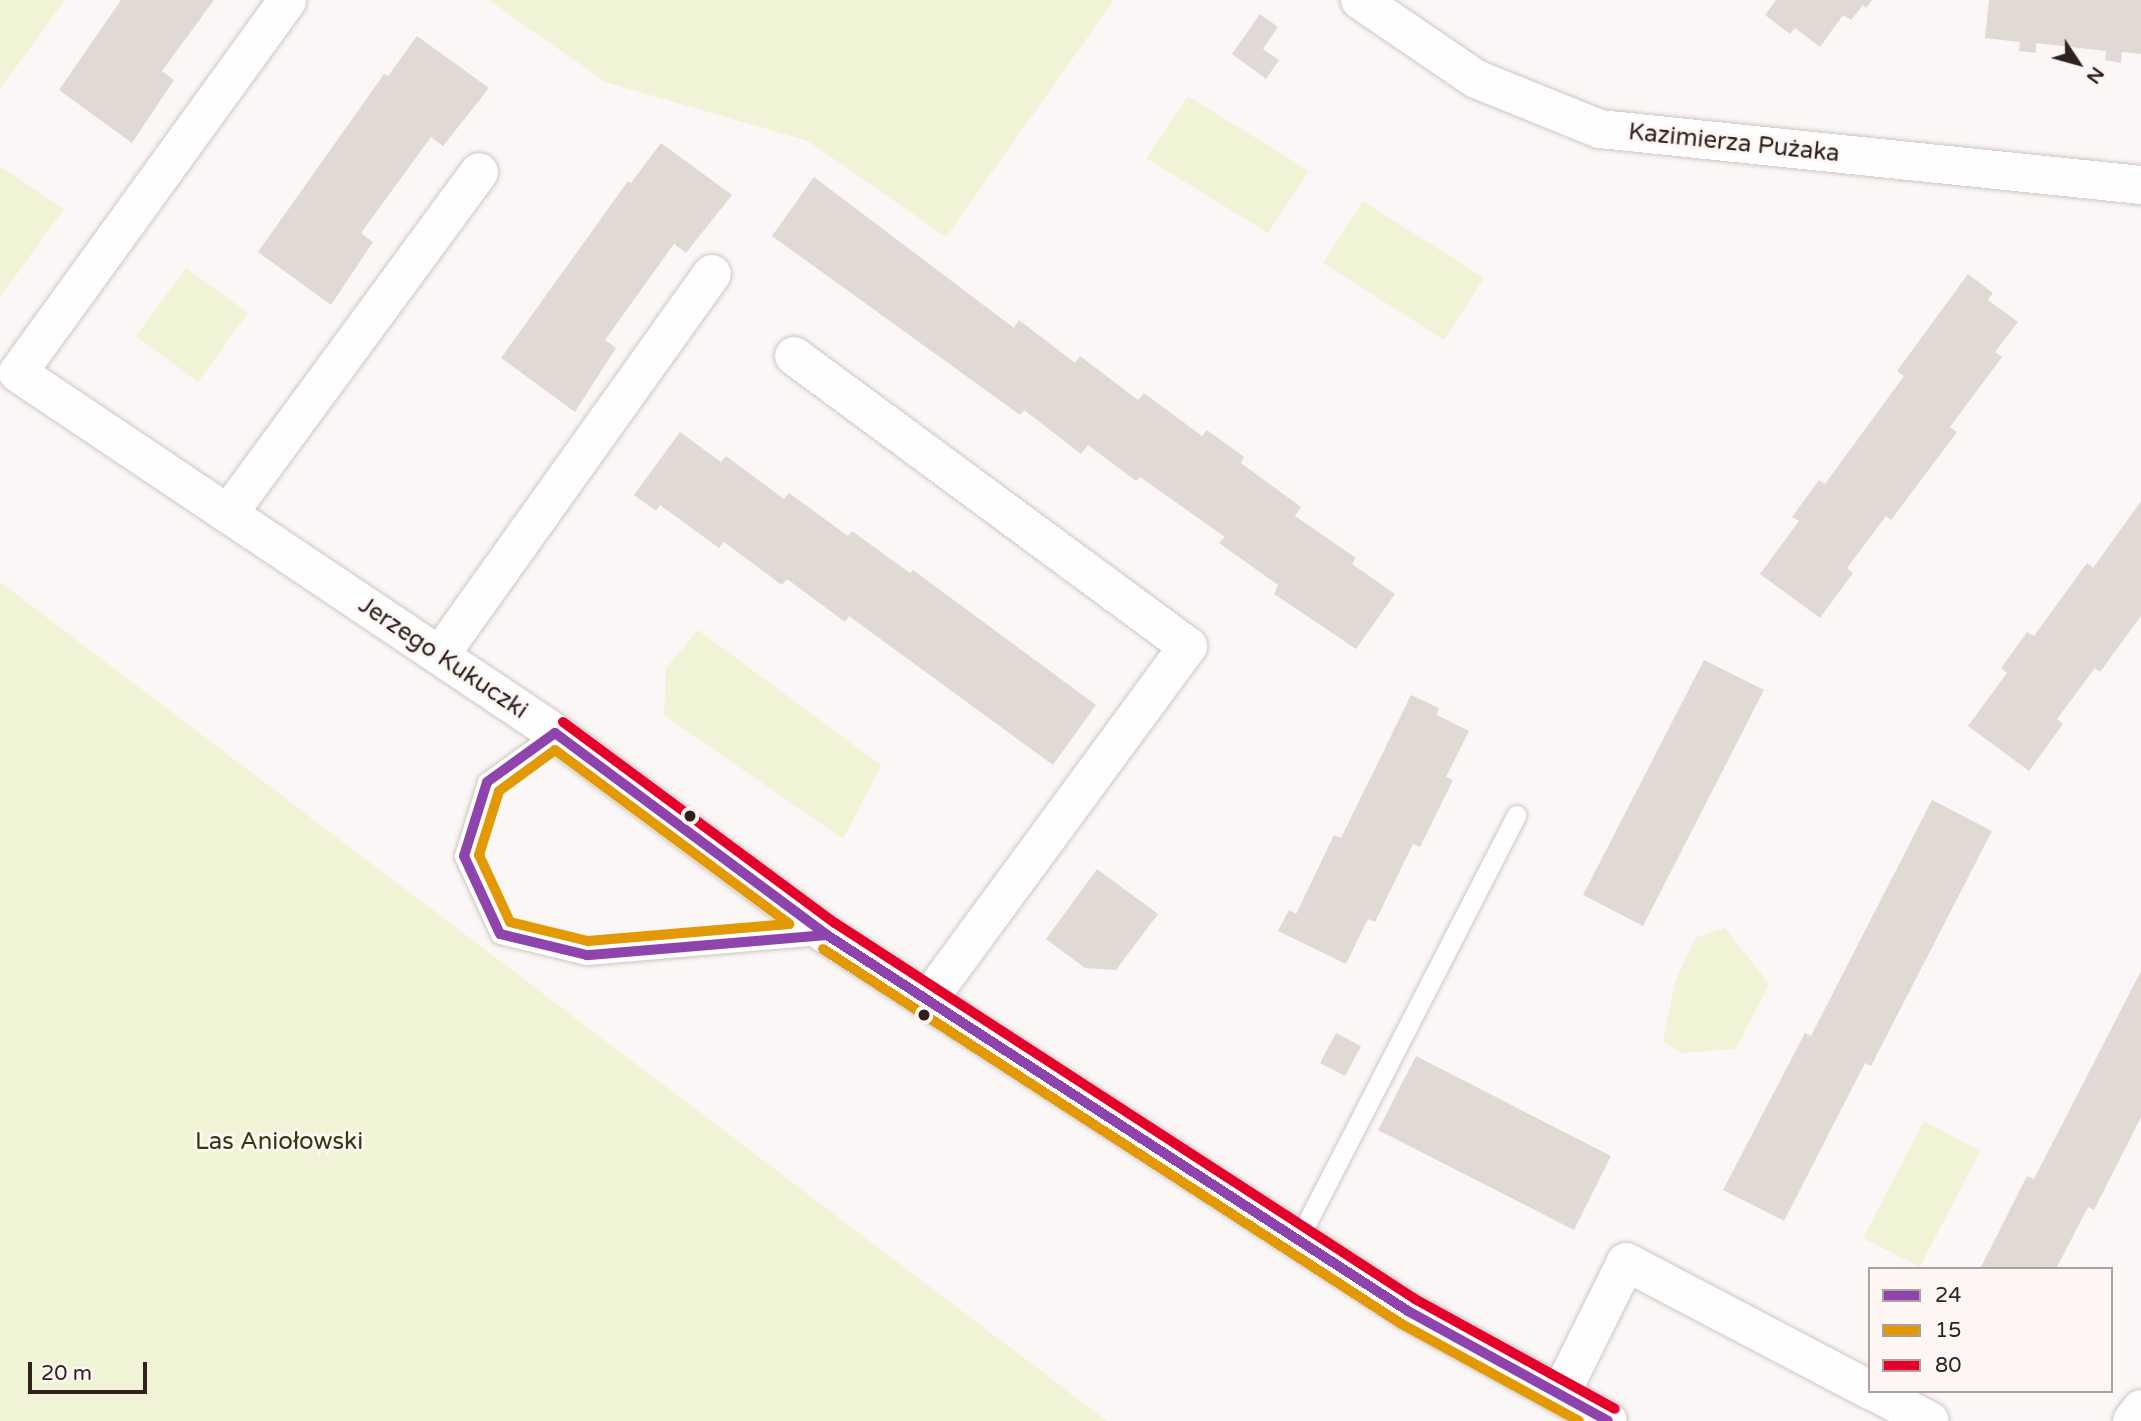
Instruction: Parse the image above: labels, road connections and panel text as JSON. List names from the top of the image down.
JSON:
{
  "streets": {
    "street": ["Kazimierza Pużaka", "Jerzego Kukuczki"]
  },
  "parks": ["Las Aniołowski"],
  "lines": ["transit line 80", "transit line 24", "transit line 15"],
  "legend": ["24", "15", "80"],
  "scale_bar": "20 m",
  "north": "bottom right"
}
